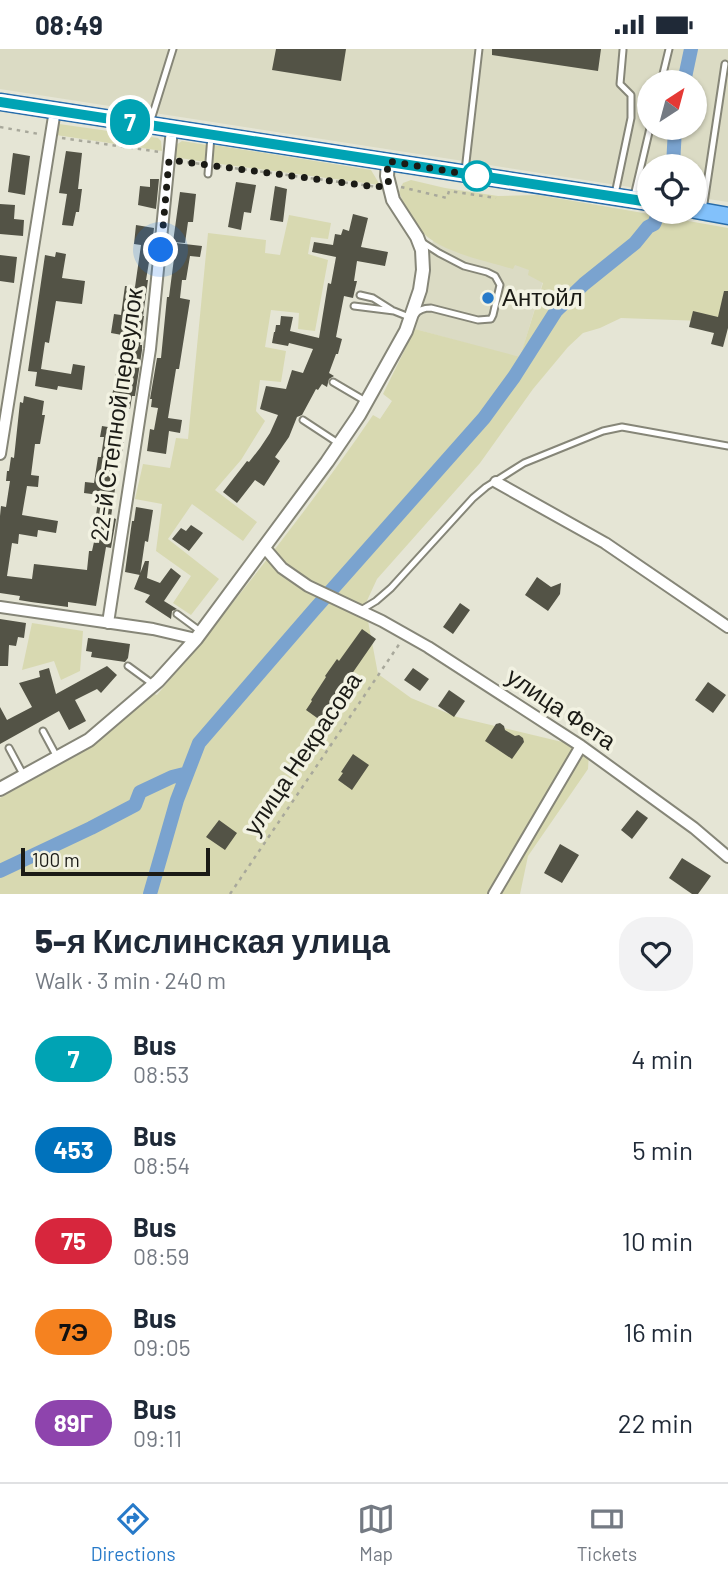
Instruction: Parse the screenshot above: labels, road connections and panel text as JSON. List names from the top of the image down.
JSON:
{
  "streets": {
    "street": ["22-й Степной переулок", "улица Фета"],
    "path": ["улица Некрасова"]
  },
  "crossings": [
    ["улица Фета", "улица Некрасова"]
  ],
  "places": ["Антойл"],
  "lines": ["bus line 7"],
  "scale_bar": "100 m",
  "north": "top right",
  "page": {
    "status": "08:49",
    "on_map": "7",
    "scale": "100 m",
    "heading": ["5-я Кислинская улица", "Walk · 3 min · 240 m"],
    "list": [
      {
        "mark": "7",
        "name": "Bus",
        "note": "08:53",
        "value": "4 min"
      },
      {
        "mark": "453",
        "name": "Bus",
        "note": "08:54",
        "value": "5 min"
      },
      {
        "mark": "75",
        "name": "Bus",
        "note": "08:59",
        "value": "10 min"
      },
      {
        "mark": "7Э",
        "name": "Bus",
        "note": "09:05",
        "value": "16 min"
      },
      {
        "mark": "89Г",
        "name": "Bus",
        "note": "09:11",
        "value": "22 min"
      }
    ],
    "tabs": ["Directions", "Map", "Tickets"]
  }
}
